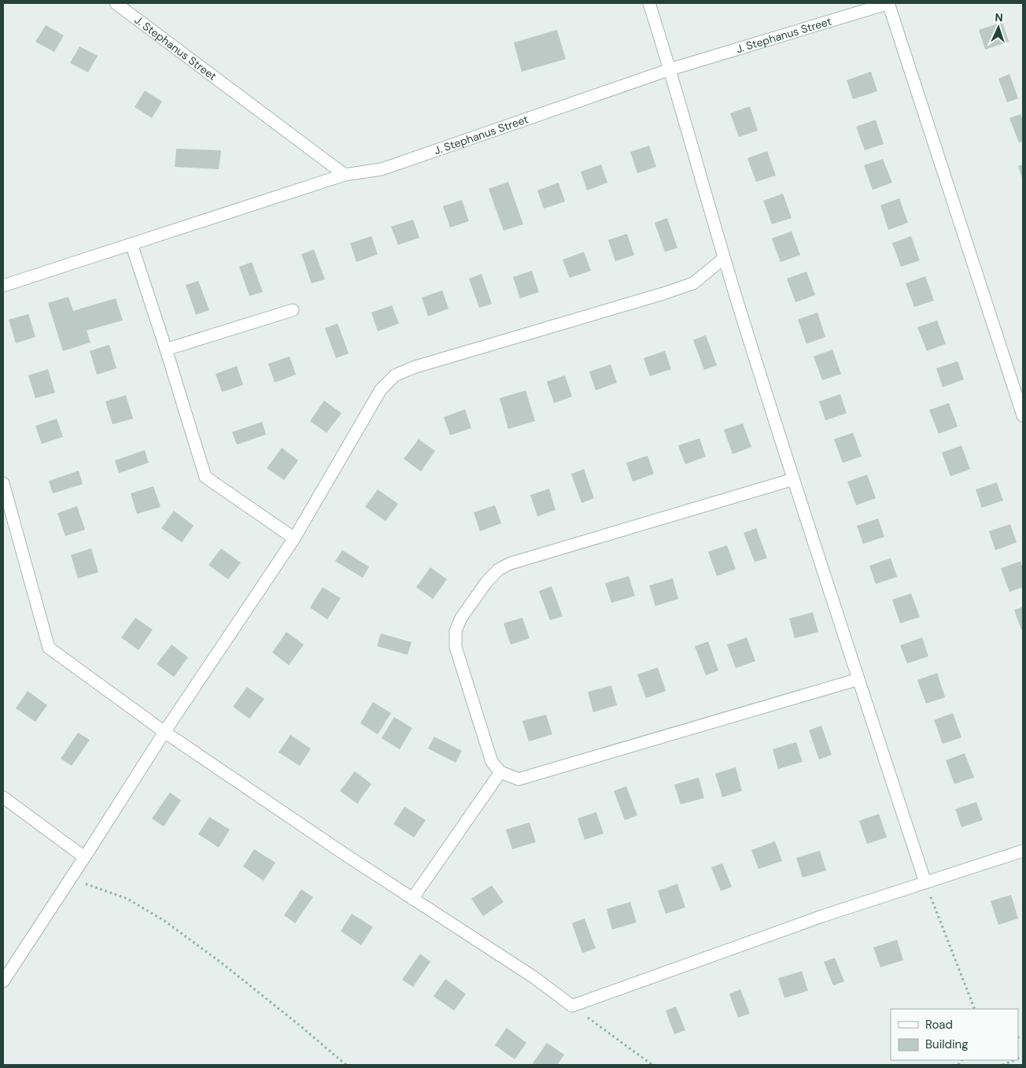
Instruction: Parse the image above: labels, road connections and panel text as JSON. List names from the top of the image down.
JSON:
{
  "streets": {
    "street": ["J. Stephanus Street"]
  },
  "legend": ["Road", "Building"],
  "north": "top"
}
